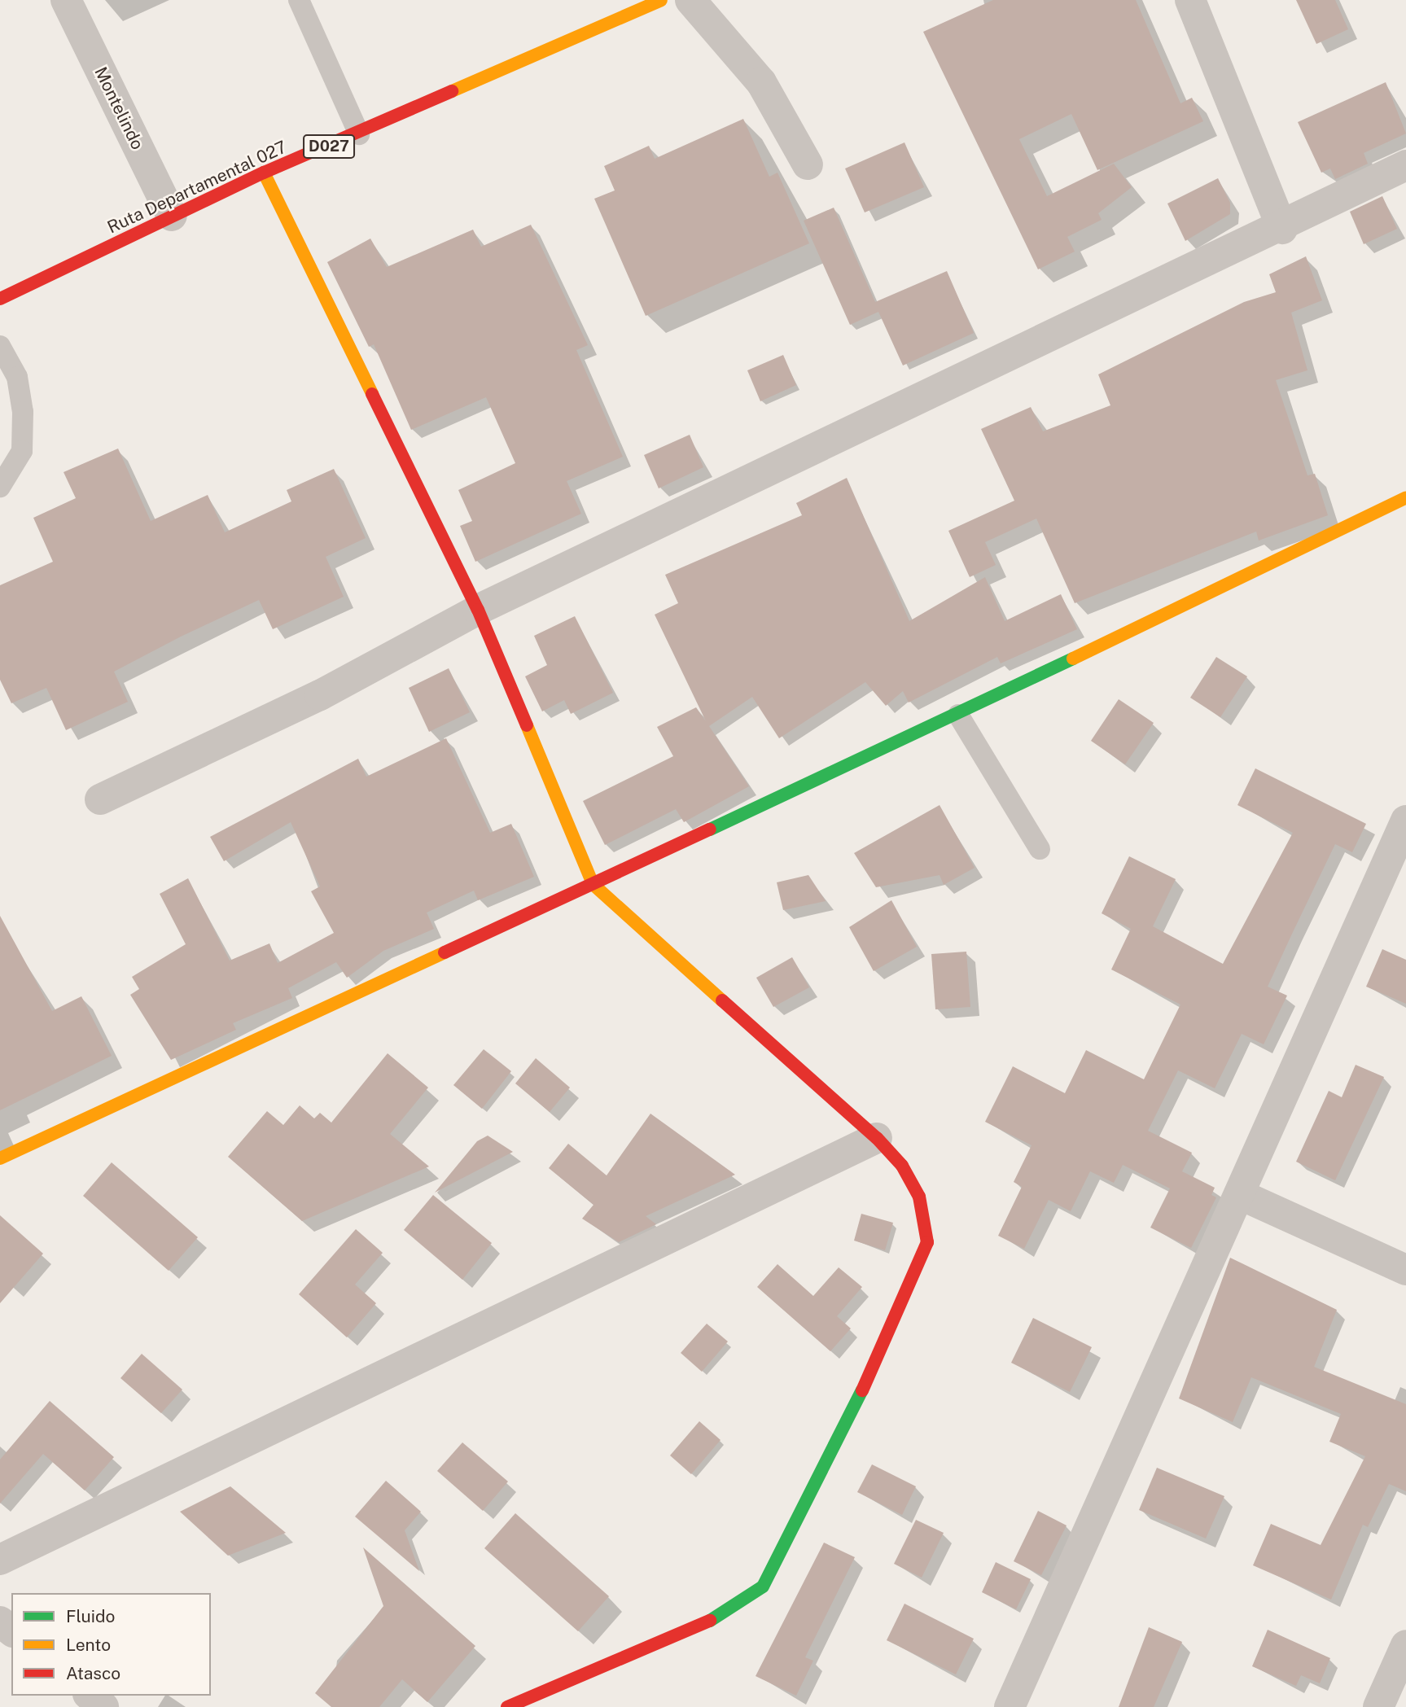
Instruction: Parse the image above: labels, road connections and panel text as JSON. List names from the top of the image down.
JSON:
{
  "streets": {
    "street": ["Montelindo", "D027", "Ruta Departamental 027"]
  },
  "crossings": [
    ["Montelindo", "Ruta Departamental 027"]
  ],
  "legend": ["Fluido", "Lento", "Atasco"]
}
